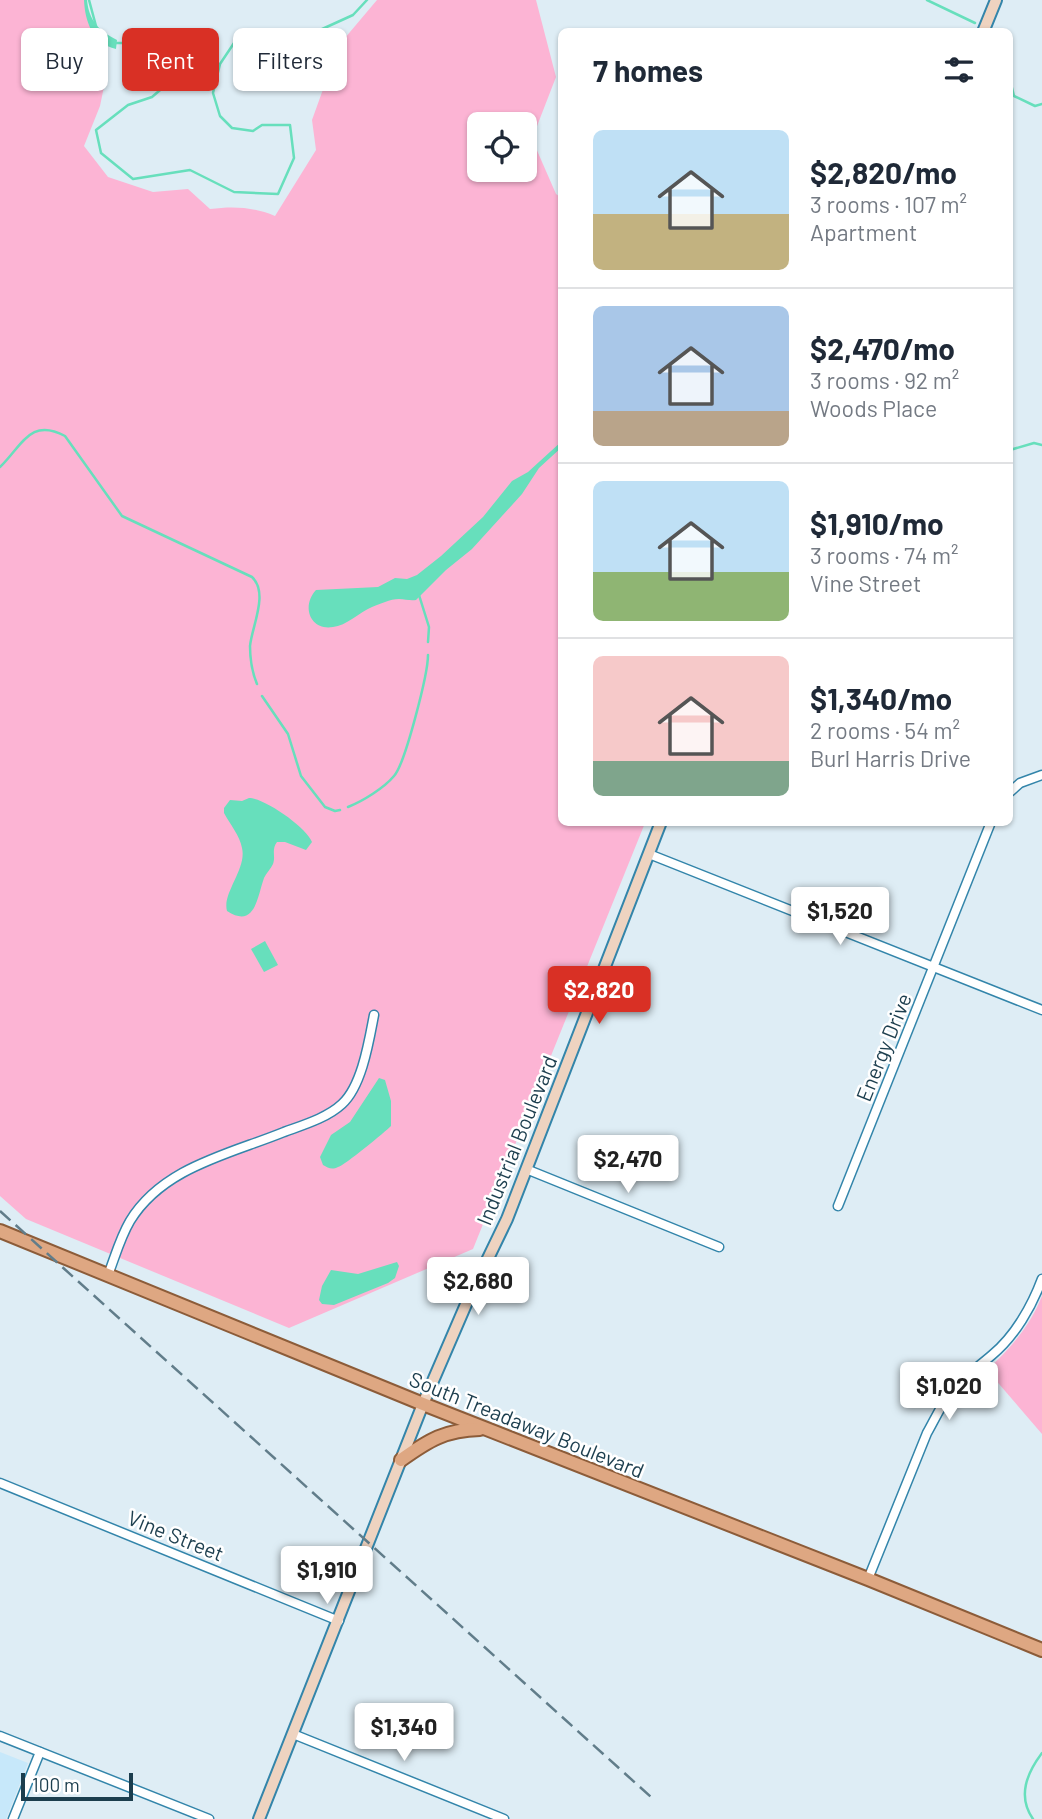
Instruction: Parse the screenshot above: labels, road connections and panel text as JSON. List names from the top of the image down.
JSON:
{
  "streets": {
    "main road": ["Industrial Boulevard", "South Treadaway Boulevard"],
    "street": ["Energy Drive", "Vine Street"]
  },
  "crossings": [
    ["Industrial Boulevard", "South Treadaway Boulevard"],
    ["Industrial Boulevard", "Vine Street"]
  ],
  "scale_bar": "100 m",
  "page": {
    "chip": ["Buy", "Rent", "Filters"],
    "heading": "7 homes",
    "list": [
      {
        "name": "$2,820/mo",
        "note": "3 rooms · 107 m² · Apartment"
      },
      {
        "name": "$2,470/mo",
        "note": "3 rooms · 92 m² · Woods Place"
      },
      {
        "name": "$1,910/mo",
        "note": "3 rooms · 74 m² · Vine Street"
      },
      {
        "name": "$1,340/mo",
        "note": "2 rooms · 54 m² · Burl Harris Drive"
      }
    ],
    "price": [
      "$1,520",
      "$2,820",
      "$2,470",
      "$2,680",
      "$1,020",
      "$1,910",
      "$1,340"
    ],
    "scale": "100 m"
  }
}
